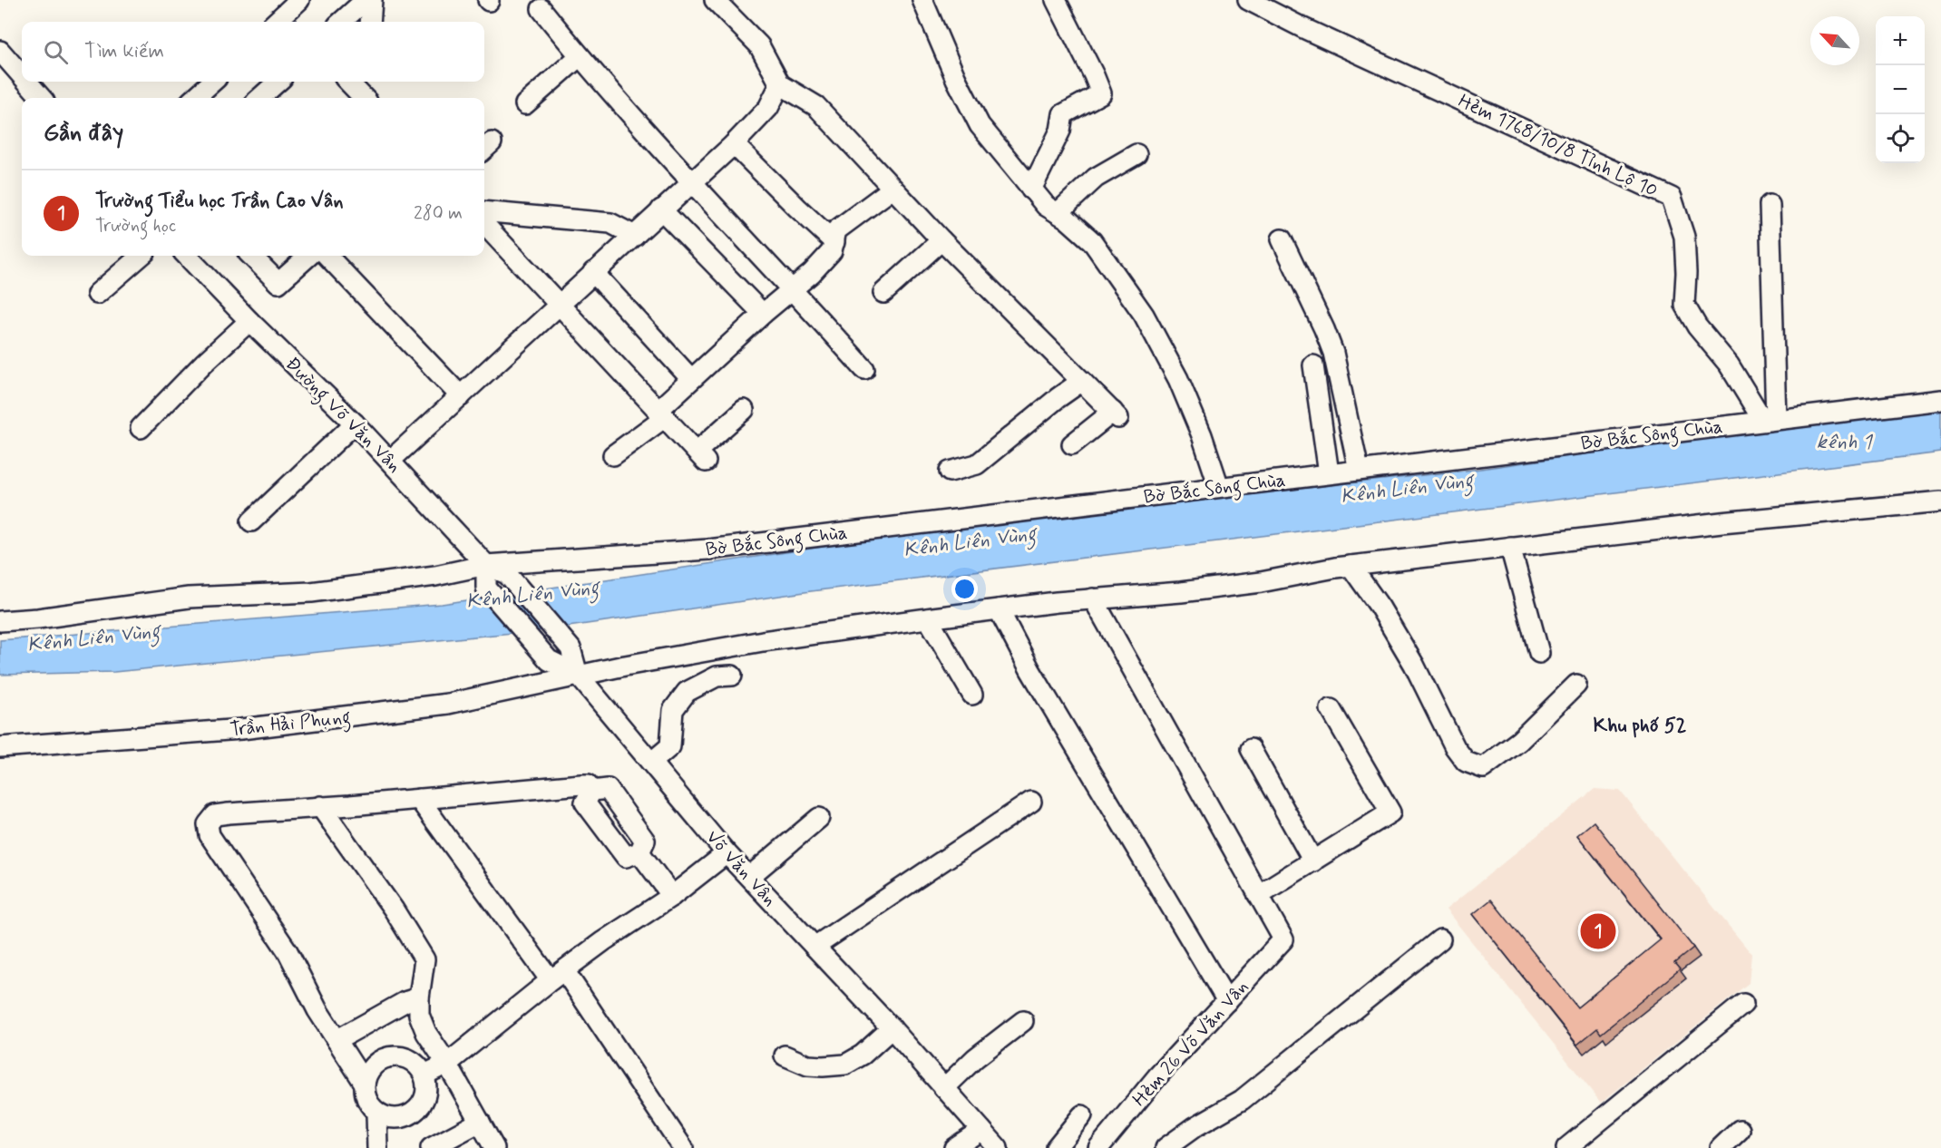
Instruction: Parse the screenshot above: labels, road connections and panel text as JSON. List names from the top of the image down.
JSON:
{
  "streets": {
    "street": [
      "Hẻm 1768/10/8 Tỉnh Lộ 10",
      "Đường Võ Văn Vân",
      "Bờ Bắc Sông Chùa",
      "Trần Hải Phụng",
      "Võ Văn Vân",
      "Hẻm 26 Võ Văn Vân"
    ]
  },
  "crossings": [
    ["Hẻm 1768/10/8 Tỉnh Lộ 10", "Bờ Bắc Sông Chùa"],
    ["Đường Võ Văn Vân", "Bờ Bắc Sông Chùa"],
    ["Đường Võ Văn Vân", "Võ Văn Vân"],
    ["Trần Hải Phụng", "Võ Văn Vân"]
  ],
  "districts": ["Khu phố 52"],
  "water": ["kênh 1", "Kênh Liên Vùng"],
  "north": "top left",
  "page": {
    "map_buttons": ["+", "−"],
    "search": "Tìm kiếm",
    "heading": "Gần đây",
    "list": [
      {
        "mark": "1",
        "name": "Trường Tiểu học Trần Cao Vân",
        "note": "Trường học",
        "value": "280 m"
      }
    ],
    "pins": "1"
  }
}
